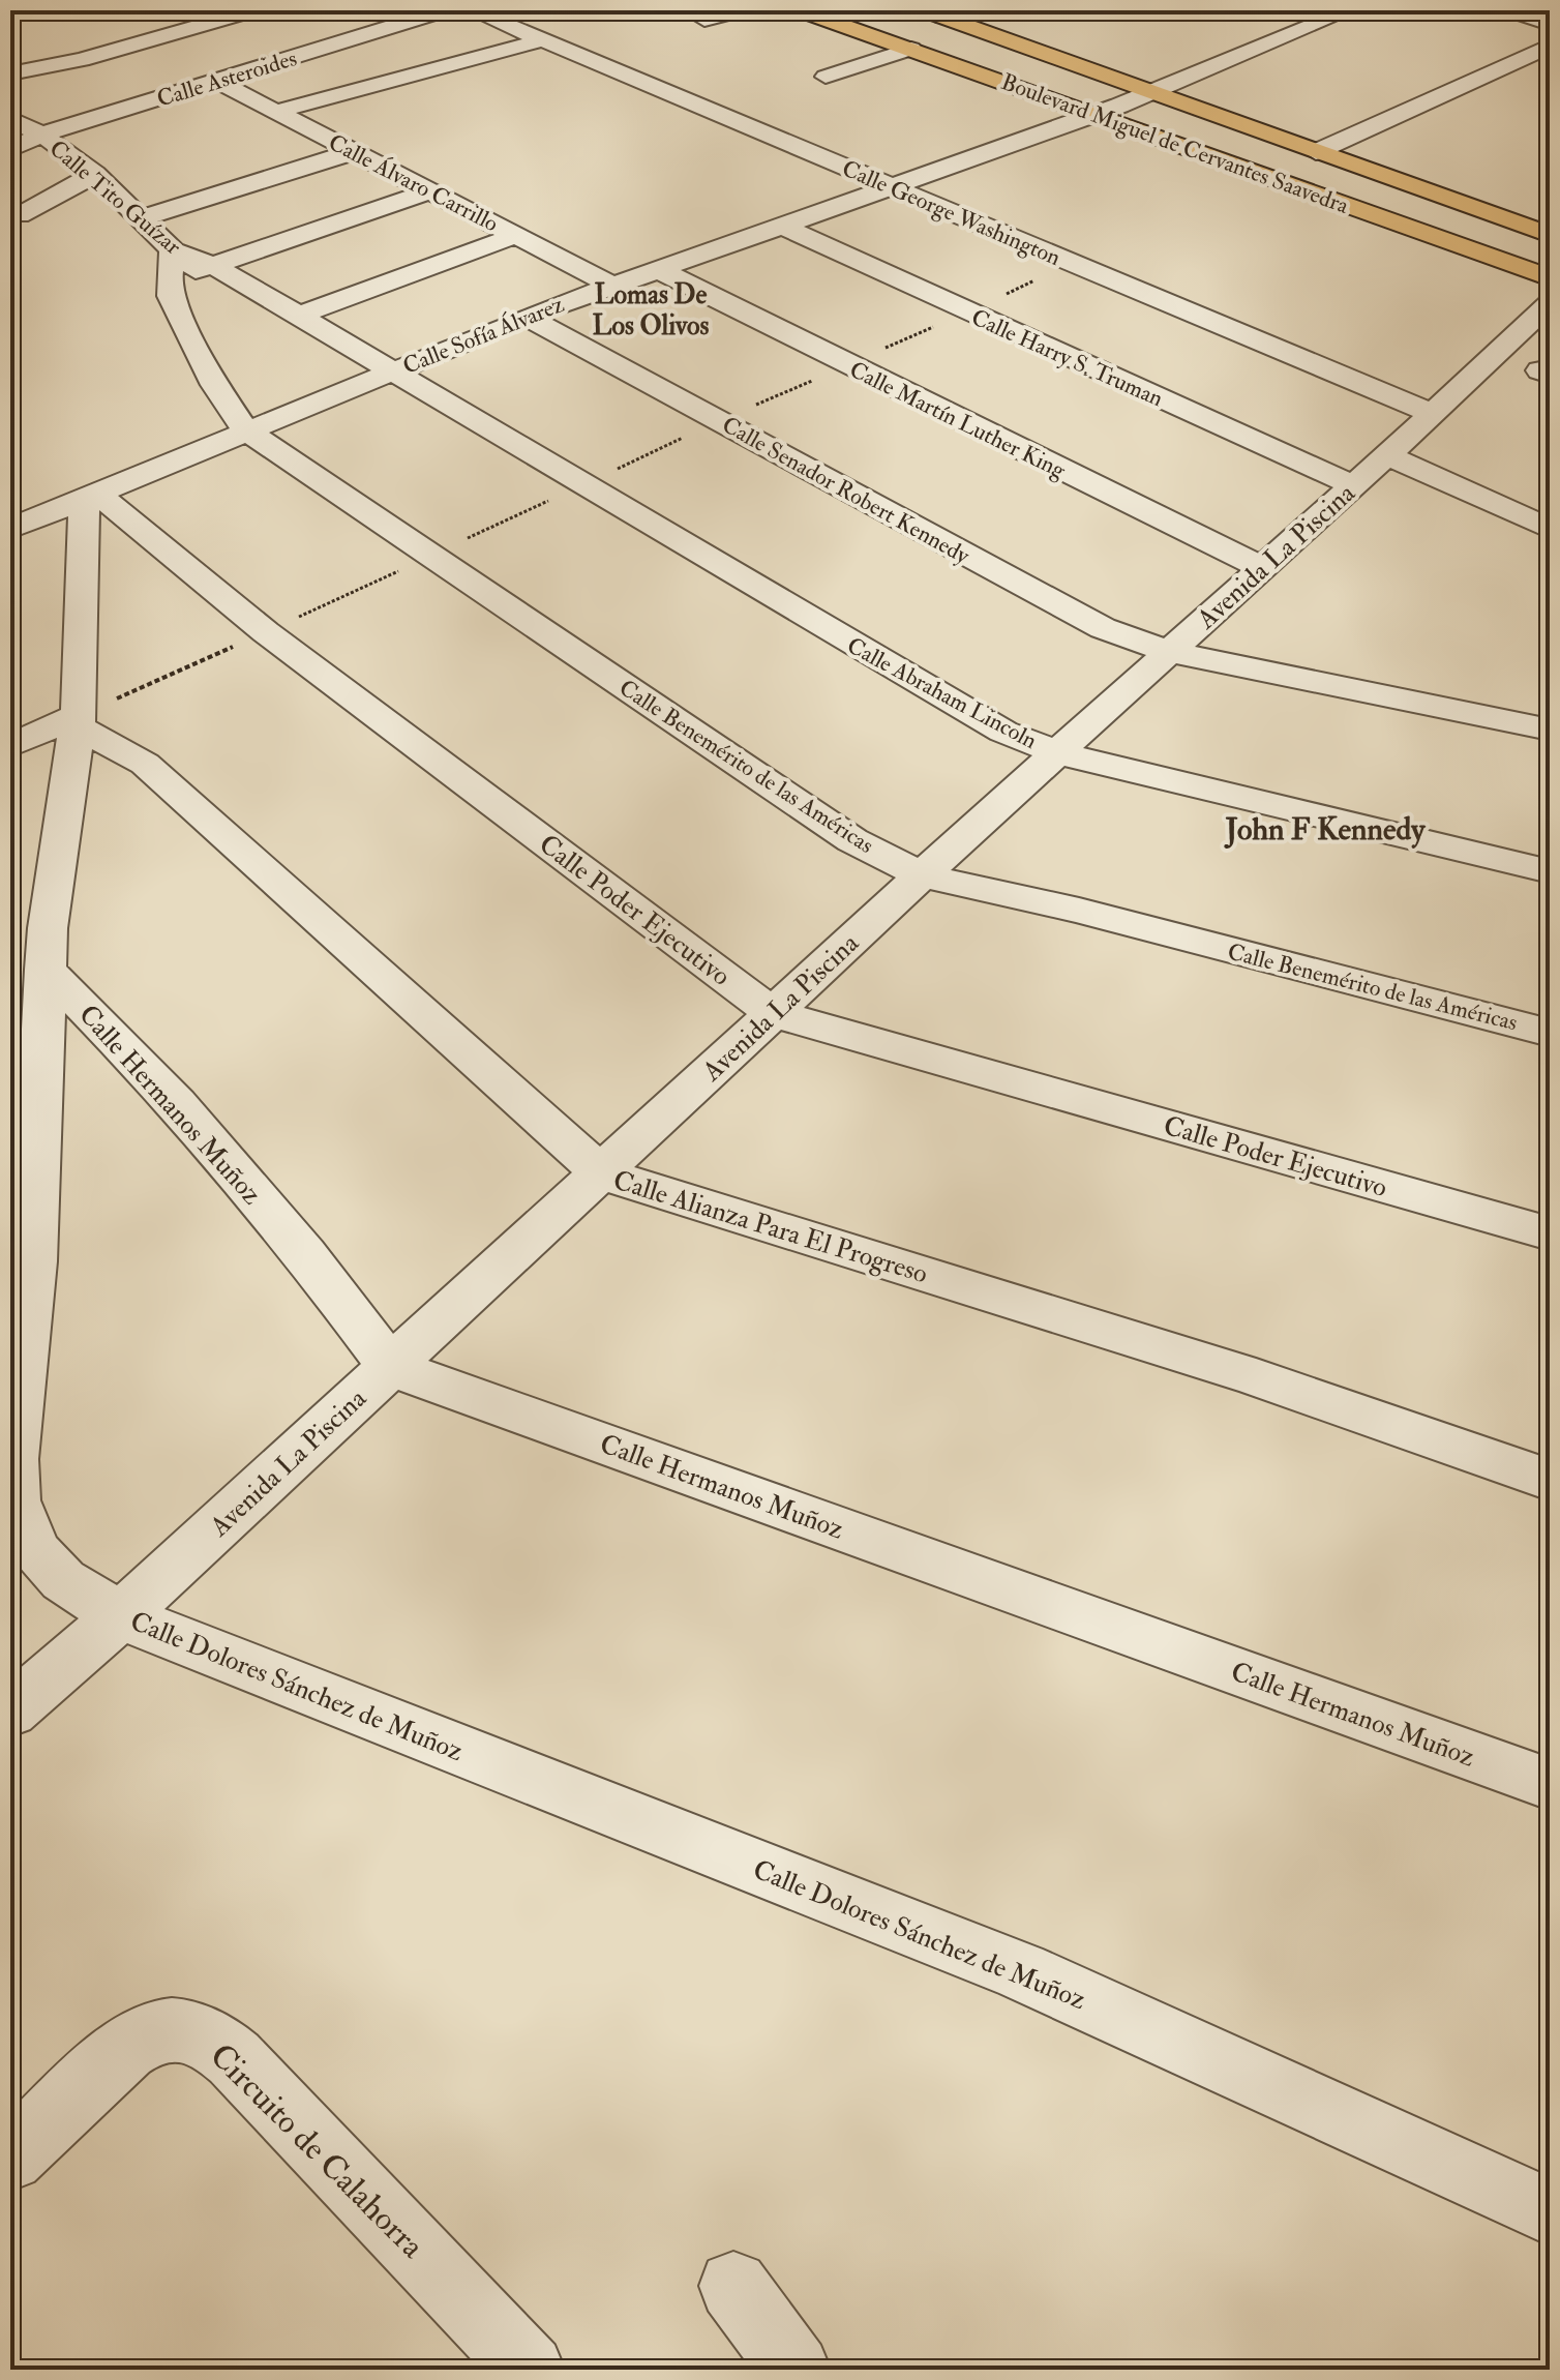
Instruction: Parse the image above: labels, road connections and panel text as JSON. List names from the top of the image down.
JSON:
{
  "streets": {
    "main road": ["Boulevard Miguel de Cervantes Saavedra"],
    "street": [
      "Calle Asteroides",
      "Calle Álvaro Carrillo",
      "Calle Tito Guízar",
      "Calle George Washington",
      "Calle Sofía Álvarez",
      "Calle Harry S. Truman",
      "Calle Martín Luther King",
      "Calle Senador Robert Kennedy",
      "Avenida La Piscina",
      "Calle Abraham Lincoln",
      "Calle Benemérito de las Américas",
      "Calle Poder Ejecutivo",
      "Calle Hermanos Muñoz",
      "Calle Alianza Para El Progreso",
      "Calle Dolores Sánchez de Muñoz",
      "Circuito de Calahorra"
    ]
  },
  "crossings": [
    ["Calle Asteroides", "Calle Álvaro Carrillo"],
    ["Calle Asteroides", "Calle Tito Guízar"],
    ["Boulevard Miguel de Cervantes Saavedra", "Calle Sofía Álvarez"],
    ["Boulevard Miguel de Cervantes Saavedra", "Avenida La Piscina"],
    ["Calle Álvaro Carrillo", "Calle Sofía Álvarez"],
    ["Calle Tito Guízar", "Calle Sofía Álvarez"],
    ["Calle Tito Guízar", "Calle Abraham Lincoln"],
    ["Calle Tito Guízar", "Calle Benemérito de las Américas"],
    ["Calle George Washington", "Calle Sofía Álvarez"],
    ["Calle George Washington", "Avenida La Piscina"],
    ["Calle Sofía Álvarez", "Calle Harry S. Truman"],
    ["Calle Sofía Álvarez", "Calle Martín Luther King"],
    ["Calle Sofía Álvarez", "Calle Senador Robert Kennedy"],
    ["Calle Sofía Álvarez", "Calle Abraham Lincoln"],
    ["Calle Sofía Álvarez", "Calle Benemérito de las Américas"],
    ["Calle Sofía Álvarez", "Calle Poder Ejecutivo"],
    ["Calle Sofía Álvarez", "Calle Dolores Sánchez de Muñoz"],
    ["Calle Harry S. Truman", "Avenida La Piscina"],
    ["Calle Martín Luther King", "Avenida La Piscina"],
    ["Calle Senador Robert Kennedy", "Avenida La Piscina"],
    ["Avenida La Piscina", "Calle Abraham Lincoln"],
    ["Avenida La Piscina", "Calle Benemérito de las Américas"],
    ["Avenida La Piscina", "Calle Poder Ejecutivo"],
    ["Avenida La Piscina", "Calle Hermanos Muñoz"],
    ["Avenida La Piscina", "Calle Alianza Para El Progreso"],
    ["Avenida La Piscina", "Calle Dolores Sánchez de Muñoz"],
    ["Calle Poder Ejecutivo", "Calle Dolores Sánchez de Muñoz"],
    ["Calle Hermanos Muñoz", "Calle Dolores Sánchez de Muñoz"],
    ["Calle Alianza Para El Progreso", "Calle Dolores Sánchez de Muñoz"]
  ],
  "districts": ["Lomas De Los Olivos", "John F Kennedy"]
}
